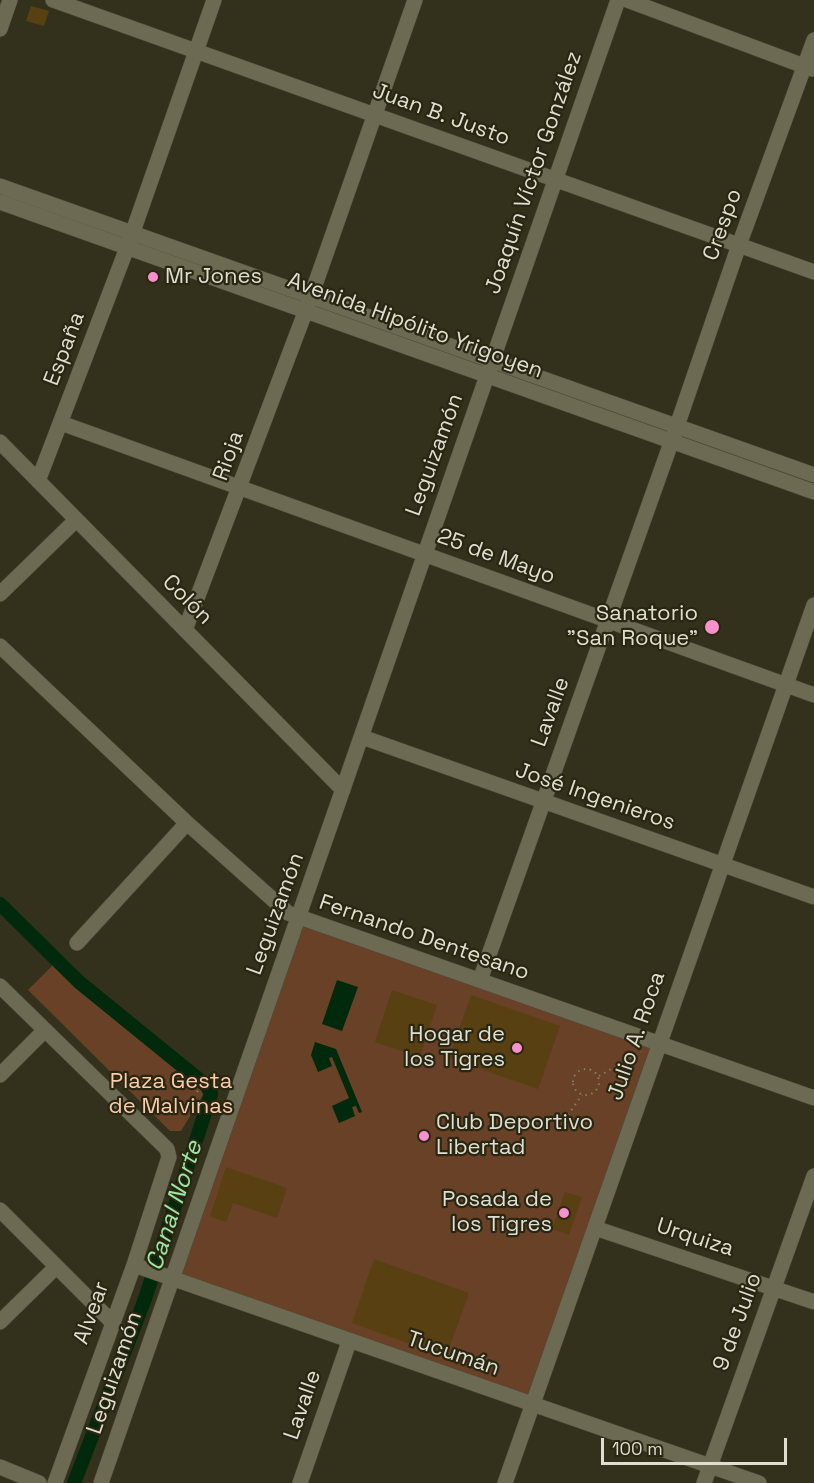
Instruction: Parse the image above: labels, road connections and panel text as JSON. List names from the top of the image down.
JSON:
{
  "streets": {
    "street": [
      "Juan B. Justo",
      "Joaquín Víctor González",
      "Crespo",
      "Avenida Hipólito Yrigoyen",
      "España",
      "Leguizamón",
      "Rioja",
      "25 de Mayo",
      "Colón",
      "Lavalle",
      "José Ingenieros",
      "Fernando Dentesano",
      "Julio A. Roca",
      "Urquiza",
      "Alvear",
      "9 de Julio",
      "Tucumán"
    ]
  },
  "crossings": [
    ["Juan B. Justo", "Joaquín Víctor González"],
    ["Juan B. Justo", "Crespo"],
    ["Juan B. Justo", "España"],
    ["Juan B. Justo", "Rioja"],
    ["Joaquín Víctor González", "Avenida Hipólito Yrigoyen"],
    ["Joaquín Víctor González", "Leguizamón"],
    ["Crespo", "Avenida Hipólito Yrigoyen"],
    ["Crespo", "Lavalle"],
    ["Avenida Hipólito Yrigoyen", "España"],
    ["Avenida Hipólito Yrigoyen", "Leguizamón"],
    ["Avenida Hipólito Yrigoyen", "Rioja"],
    ["Avenida Hipólito Yrigoyen", "Lavalle"],
    ["España", "25 de Mayo"],
    ["España", "Colón"],
    ["Leguizamón", "25 de Mayo"],
    ["Leguizamón", "Colón"],
    ["Leguizamón", "José Ingenieros"],
    ["Leguizamón", "Fernando Dentesano"],
    ["Leguizamón", "Tucumán"],
    ["Rioja", "25 de Mayo"],
    ["Rioja", "Colón"],
    ["25 de Mayo", "Lavalle"],
    ["25 de Mayo", "Julio A. Roca"],
    ["Lavalle", "José Ingenieros"],
    ["Lavalle", "Fernando Dentesano"],
    ["Lavalle", "Tucumán"],
    ["José Ingenieros", "Julio A. Roca"],
    ["Fernando Dentesano", "Julio A. Roca"],
    ["Julio A. Roca", "Urquiza"],
    ["Julio A. Roca", "Tucumán"],
    ["Urquiza", "9 de Julio"],
    ["Alvear", "Tucumán"],
    ["9 de Julio", "Tucumán"]
  ],
  "water": ["Canal Norte"],
  "parks": ["Plaza Gesta de Malvinas"],
  "places": [
    "Mr Jones",
    "Sanatorio \"San Roque\"",
    "Hogar de los Tigres",
    "Club Deportivo Libertad",
    "Posada de los Tigres"
  ],
  "scale_bar": "100 m"
}
